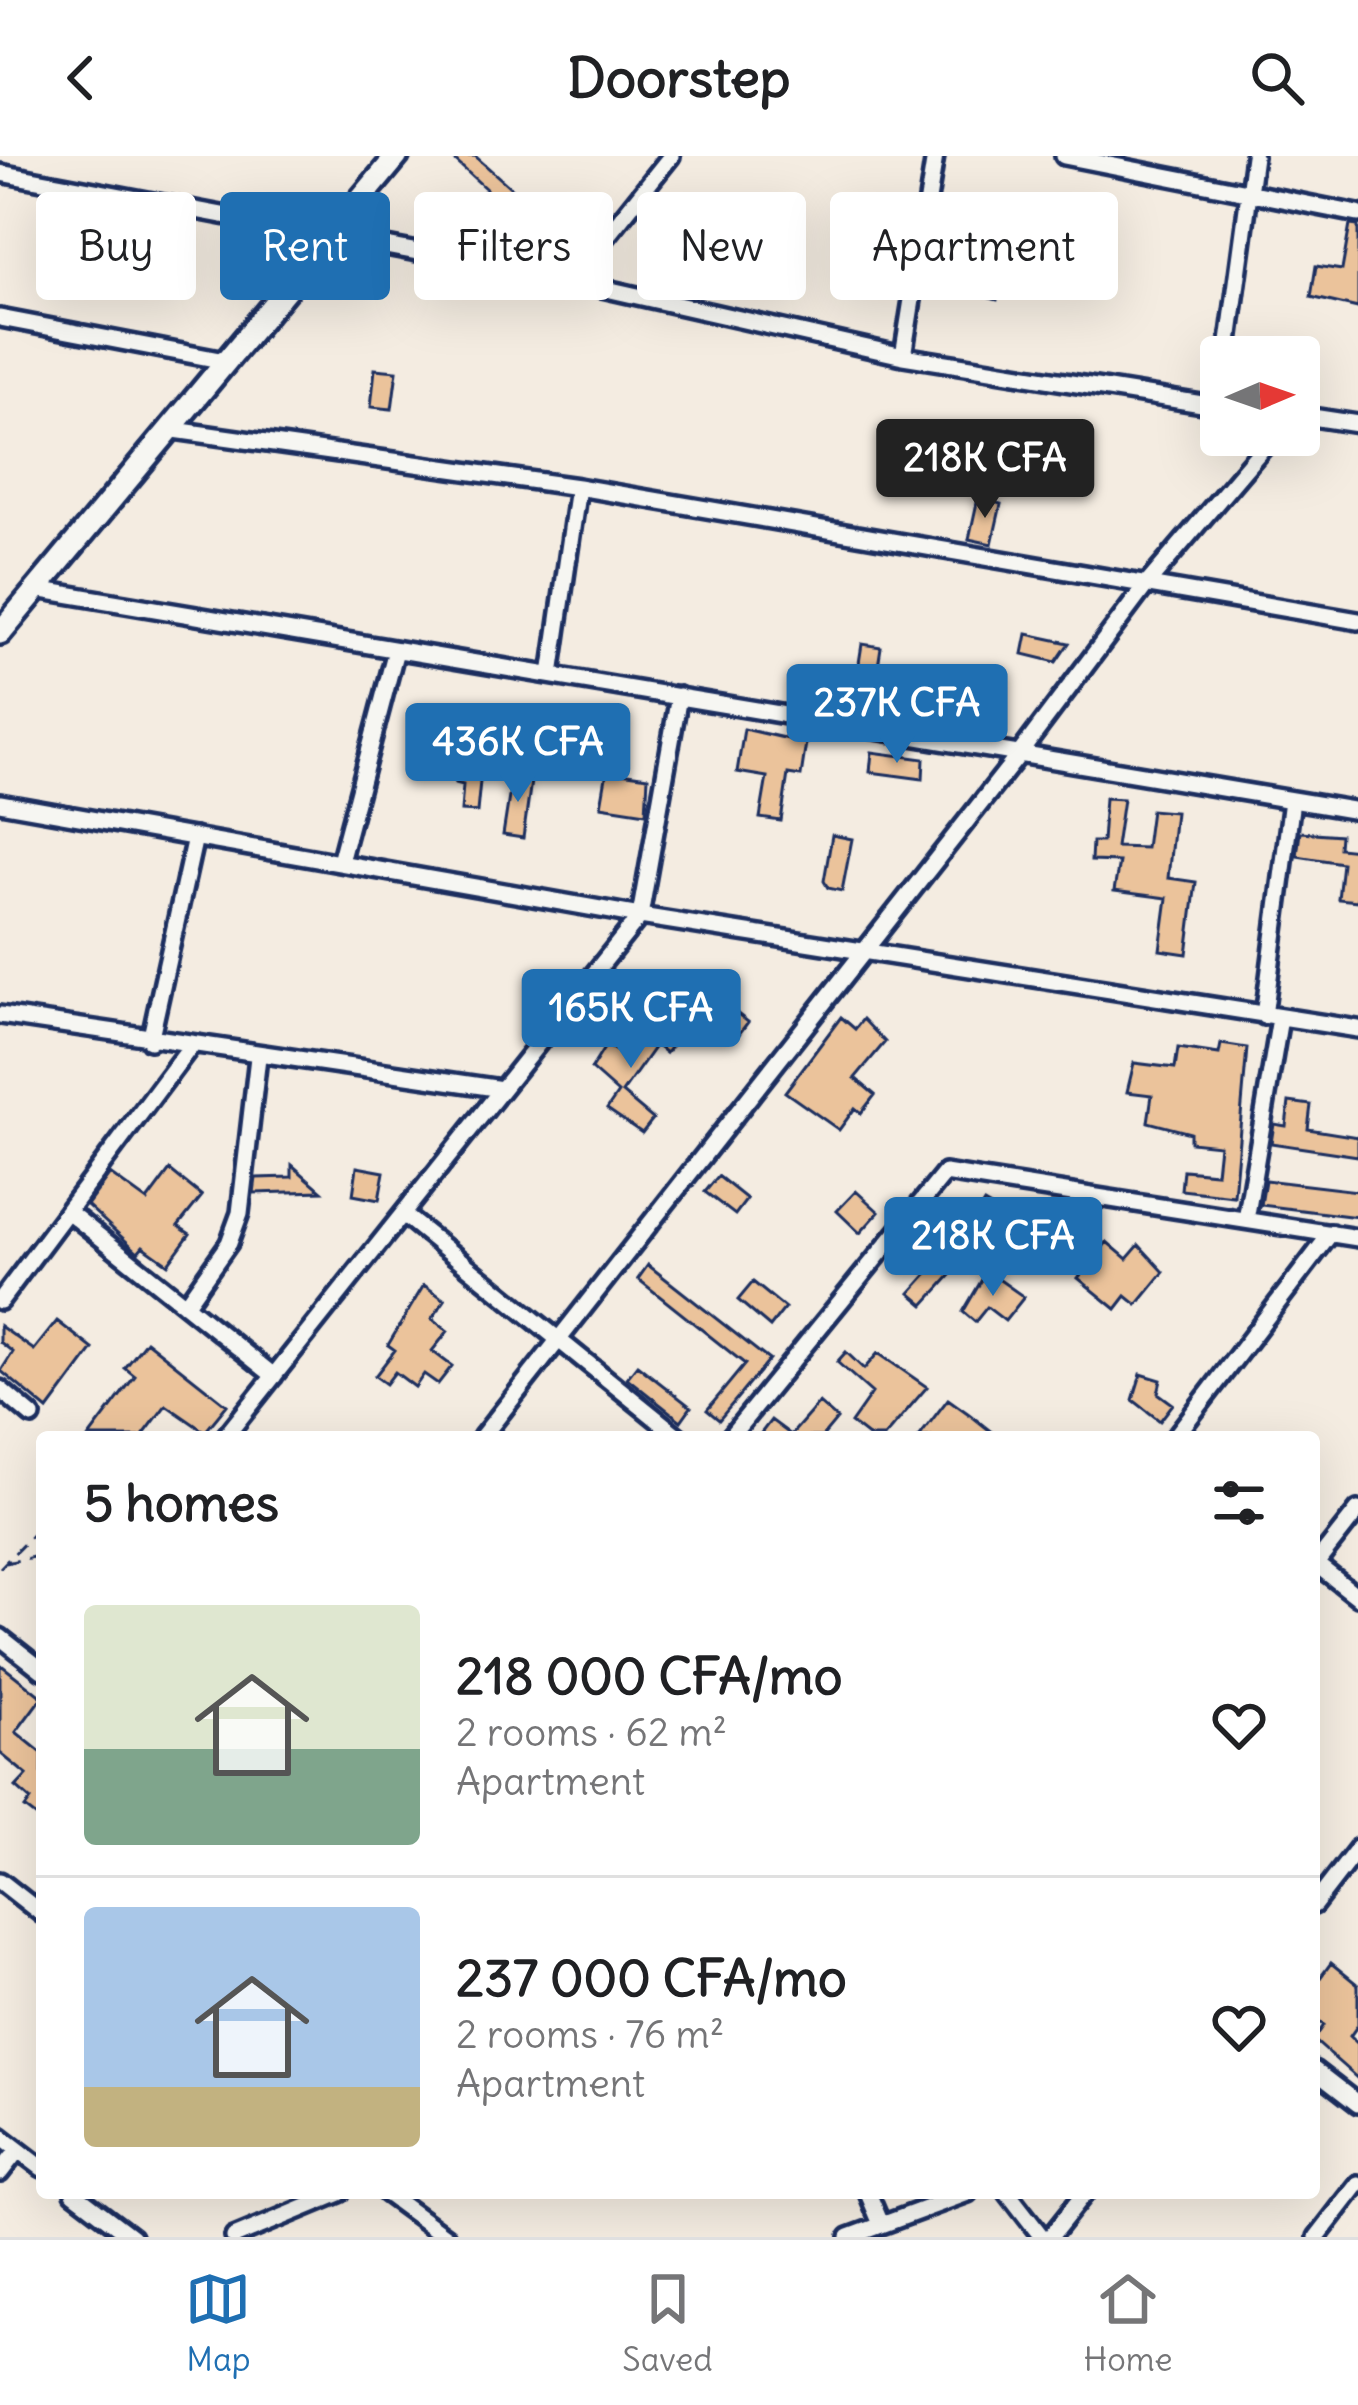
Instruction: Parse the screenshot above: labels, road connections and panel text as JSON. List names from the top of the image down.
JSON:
{
  "north": "right",
  "page": {
    "header": "Doorstep",
    "chip": [
      "Buy",
      "Rent",
      "Filters",
      "New",
      "Apartment"
    ],
    "price": [
      "218K CFA",
      "237K CFA",
      "436K CFA",
      "165K CFA",
      "218K CFA"
    ],
    "heading": "5 homes",
    "list": [
      {
        "name": "218 000 CFA/mo",
        "note": "2 rooms · 62 m² · Apartment"
      },
      {
        "name": "237 000 CFA/mo",
        "note": "2 rooms · 76 m² · Apartment"
      }
    ],
    "tabs": ["Map", "Saved", "Home"]
  }
}
